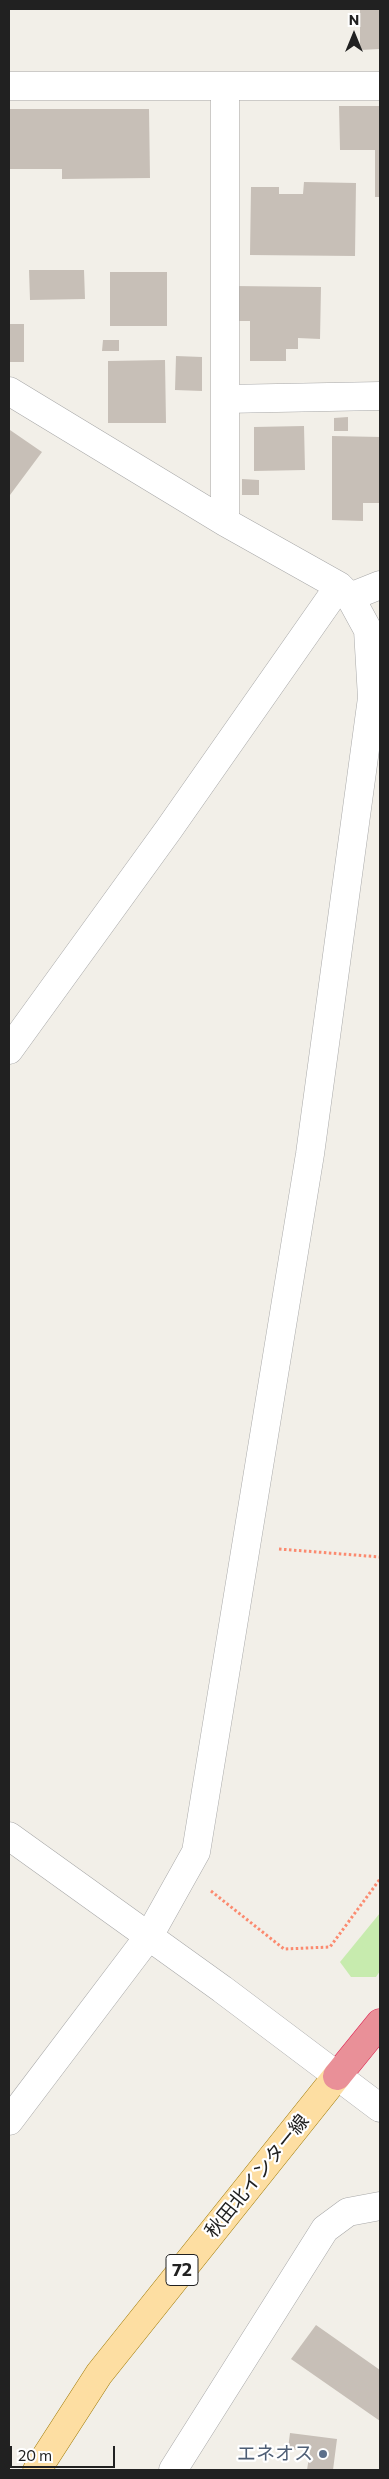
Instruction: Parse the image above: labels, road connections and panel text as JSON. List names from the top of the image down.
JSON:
{
  "streets": {
    "main road": ["秋田北インター線", "72"]
  },
  "places": ["エネオス"],
  "scale_bar": "20 m",
  "north": "top"
}
